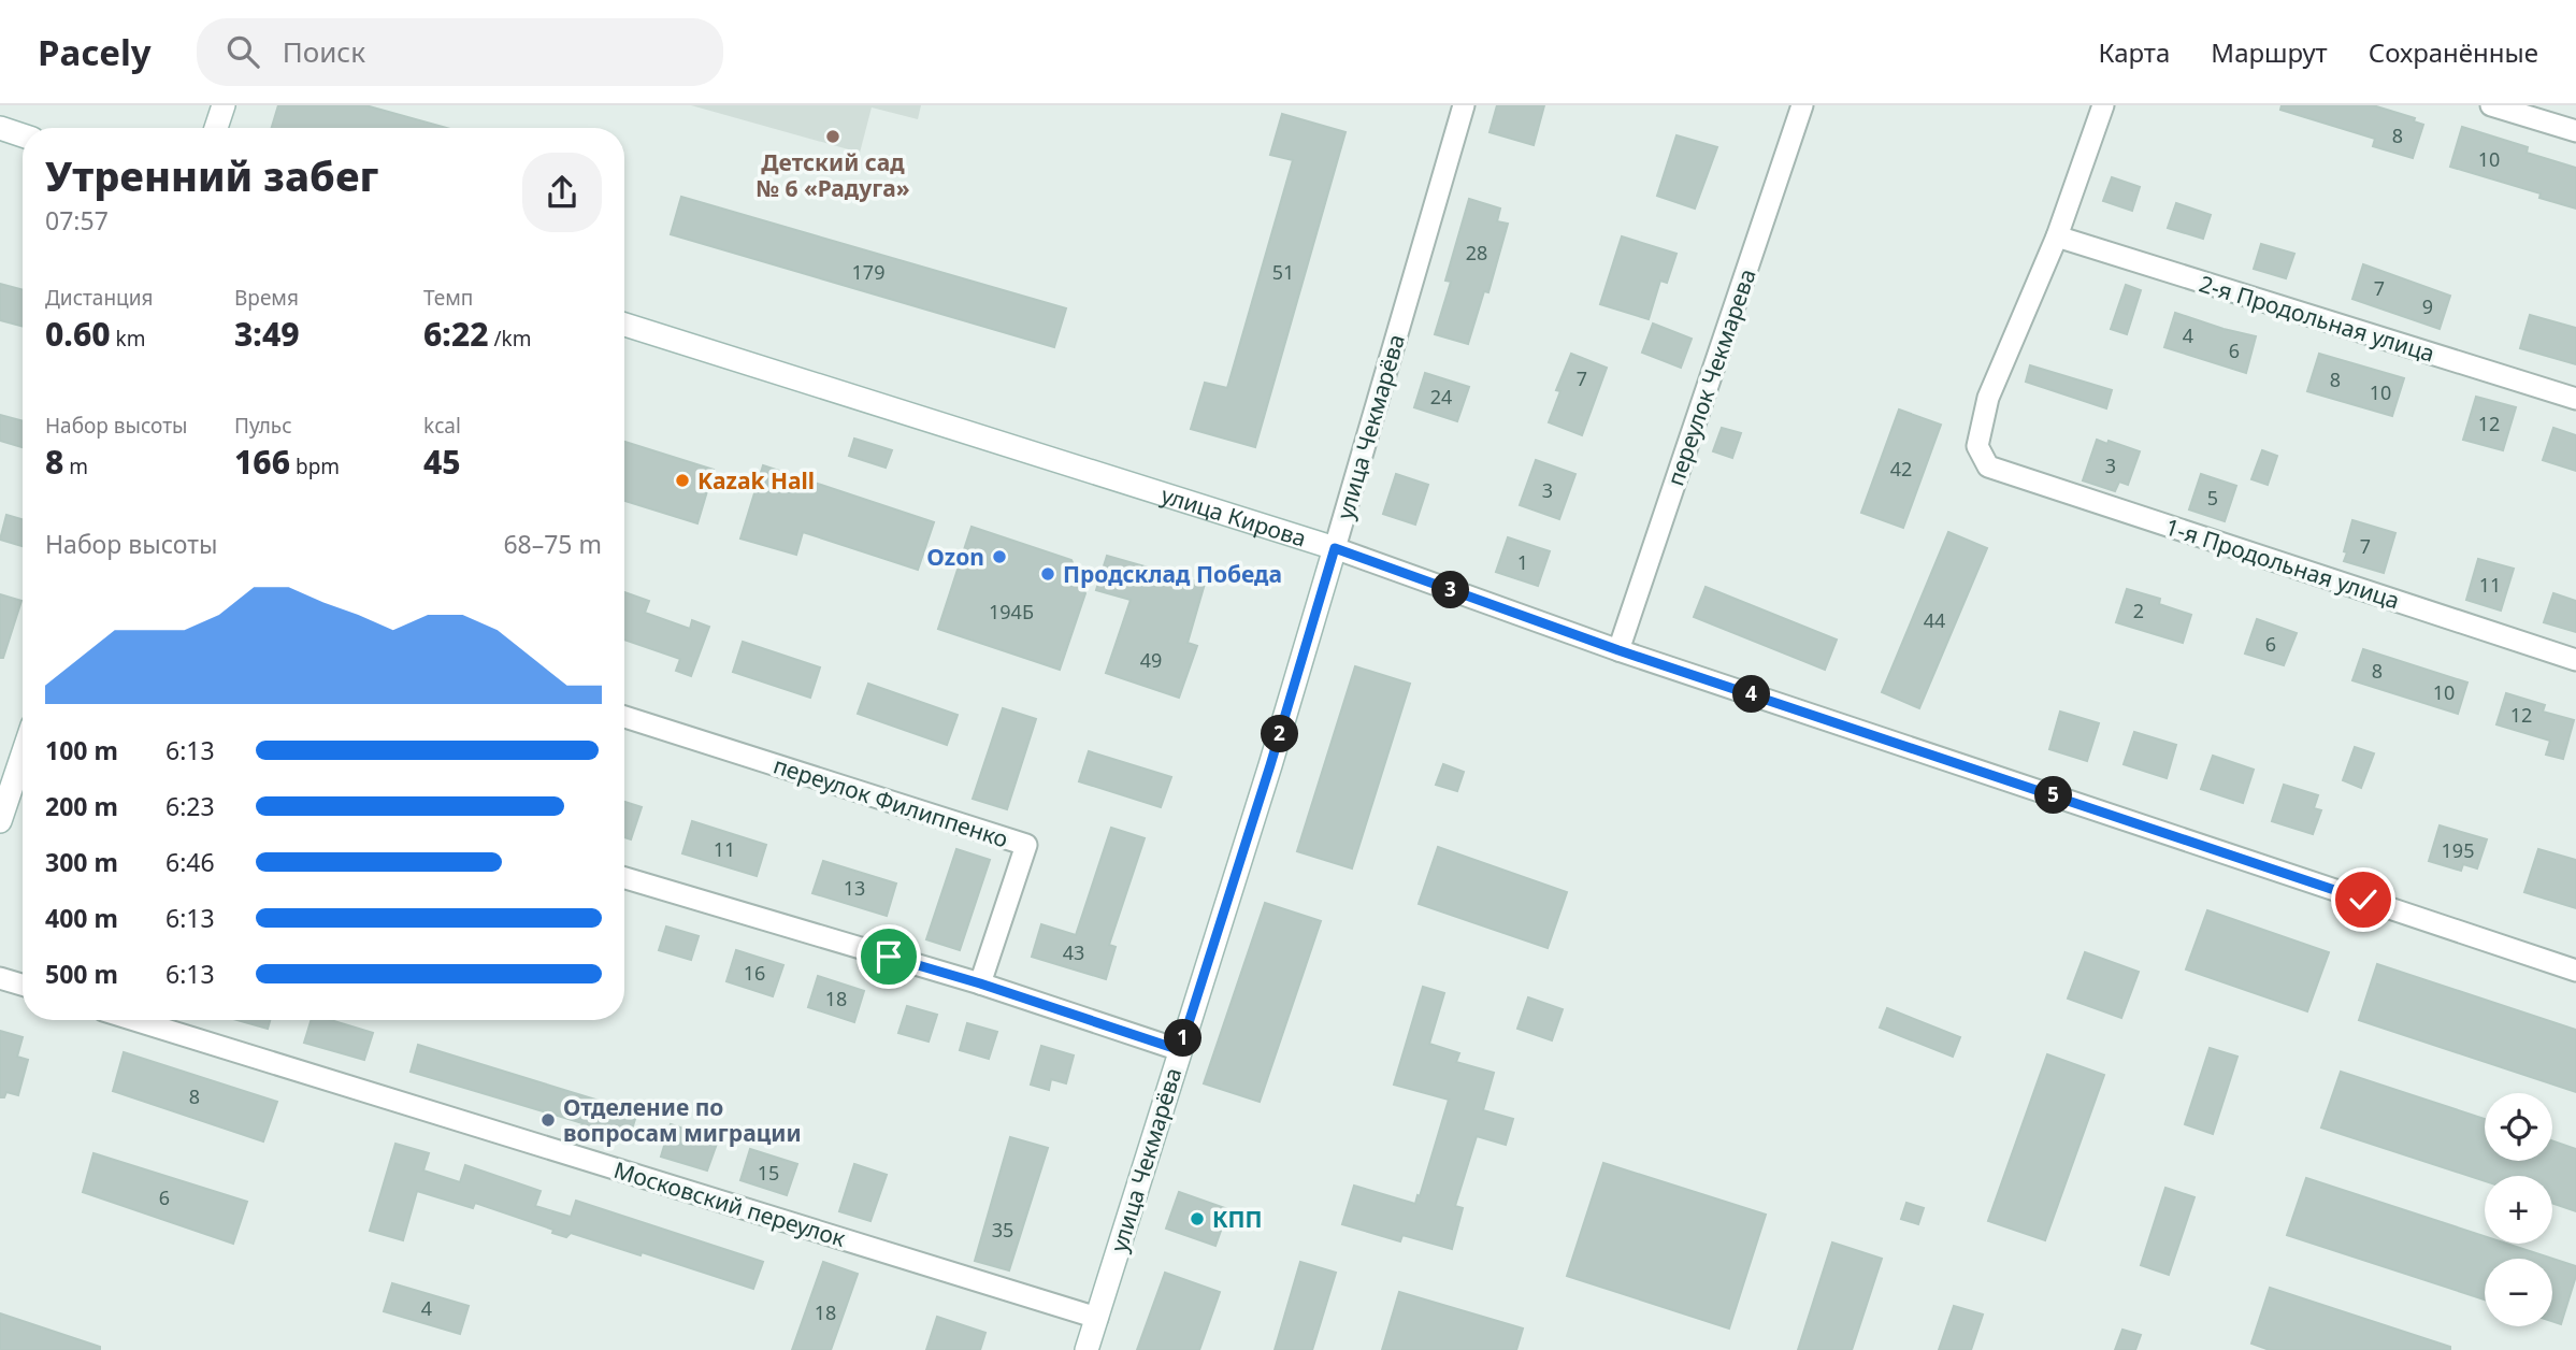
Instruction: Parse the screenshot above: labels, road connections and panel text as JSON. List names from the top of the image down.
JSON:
{
  "streets": {
    "street": [
      "2-я Продольная улица",
      "переулок Чекмарева",
      "улица Чекмарёва",
      "улица Кирова",
      "1-я Продольная улица",
      "переулок Филиппенко",
      "Московский переулок"
    ]
  },
  "crossings": [
    ["2-я Продольная улица", "1-я Продольная улица"],
    ["переулок Чекмарева", "улица Кирова"],
    ["улица Чекмарёва", "улица Кирова"],
    ["улица Чекмарёва", "Московский переулок"]
  ],
  "places": [
    "Детский сад № 6 «Радуга»",
    "Kazak Hall",
    "Ozon",
    "Продсклад Победа",
    "Отделение по вопросам миграции",
    "КПП"
  ],
  "house_numbers": [
    "8",
    "10",
    "28",
    "179",
    "51",
    "7",
    "9",
    "4",
    "6",
    "7",
    "8",
    "10",
    "24",
    "12",
    "3",
    "42",
    "3",
    "5",
    "7",
    "1",
    "11",
    "2",
    "194Б",
    "44",
    "6",
    "49",
    "8",
    "10",
    "12",
    "11",
    "195",
    "13",
    "43",
    "16",
    "18",
    "8",
    "15",
    "6",
    "35",
    "4",
    "18"
  ],
  "page": {
    "header": "Pacely",
    "search": "Поиск",
    "nav": ["Карта", "Маршрут", "Сохранённые"],
    "heading": ["Утренний забег", "07:57"],
    "stats": [
      ["Дистанция", "0.60 km"],
      ["Время", "3:49"],
      ["Темп", "6:22 /km"],
      ["Набор высоты", "8 m"],
      ["Пульс", "166 bpm"],
      ["kcal", "45"]
    ],
    "chart": ["Набор высоты", "68–75 m"],
    "pins": [
      "3",
      "4",
      "2",
      "5",
      "1"
    ],
    "list": [
      {
        "name": "100 m",
        "note": "6:13"
      },
      {
        "name": "200 m",
        "note": "6:23"
      },
      {
        "name": "300 m",
        "note": "6:46"
      },
      {
        "name": "400 m",
        "note": "6:13"
      },
      {
        "name": "500 m",
        "note": "6:13"
      }
    ],
    "map_buttons": ["+", "−"]
  }
}
